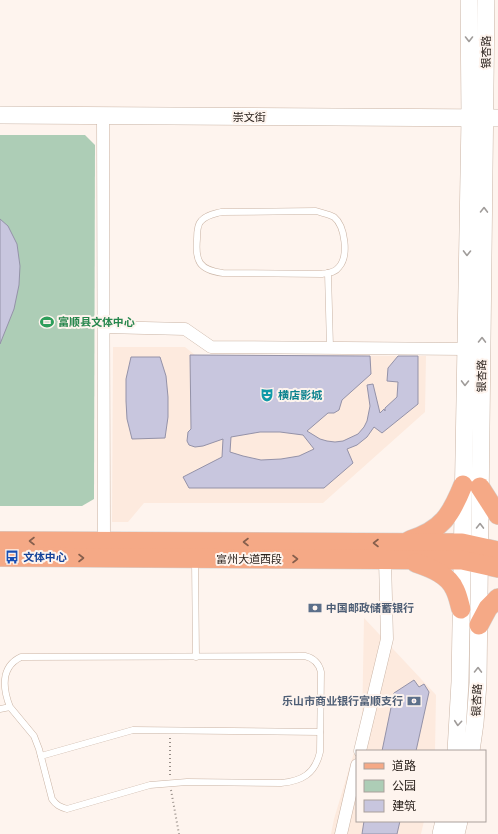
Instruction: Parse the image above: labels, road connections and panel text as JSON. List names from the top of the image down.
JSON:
{
  "streets": {
    "main road": ["银杏路", "崇文街", "富州大道西段"]
  },
  "crossings": [
    ["银杏路", "崇文街"],
    ["银杏路", "富州大道西段"]
  ],
  "places": {
    "sports": ["富顺县文体中心"],
    "theatre": ["横店影城"],
    "bus stop": ["文体中心"],
    "bank": ["中国邮政储蓄银行", "乐山市商业银行富顺支行"]
  },
  "legend": ["道路", "公园", "建筑"]
}
